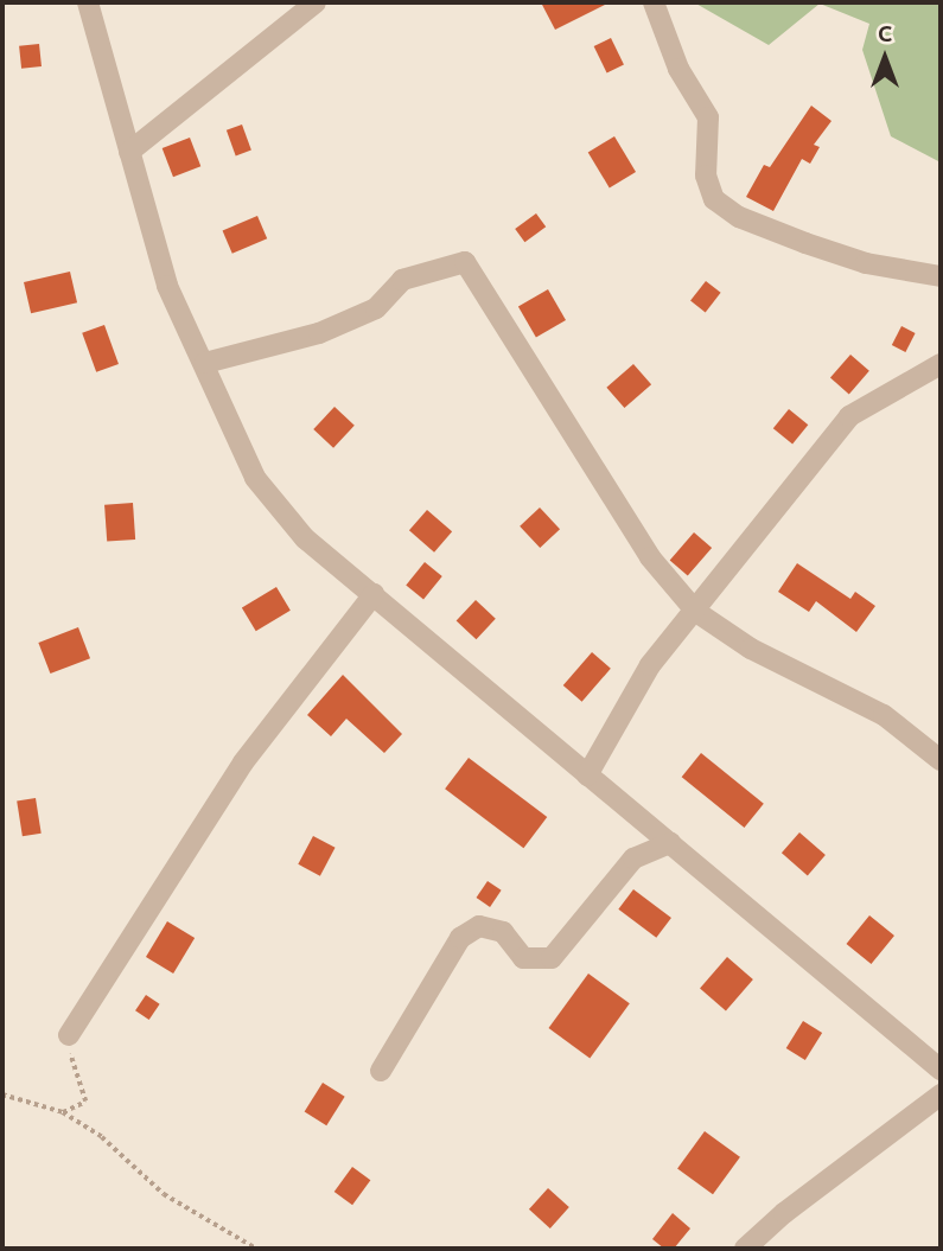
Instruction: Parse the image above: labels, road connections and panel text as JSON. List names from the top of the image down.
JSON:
{
  "north": "top"
}
